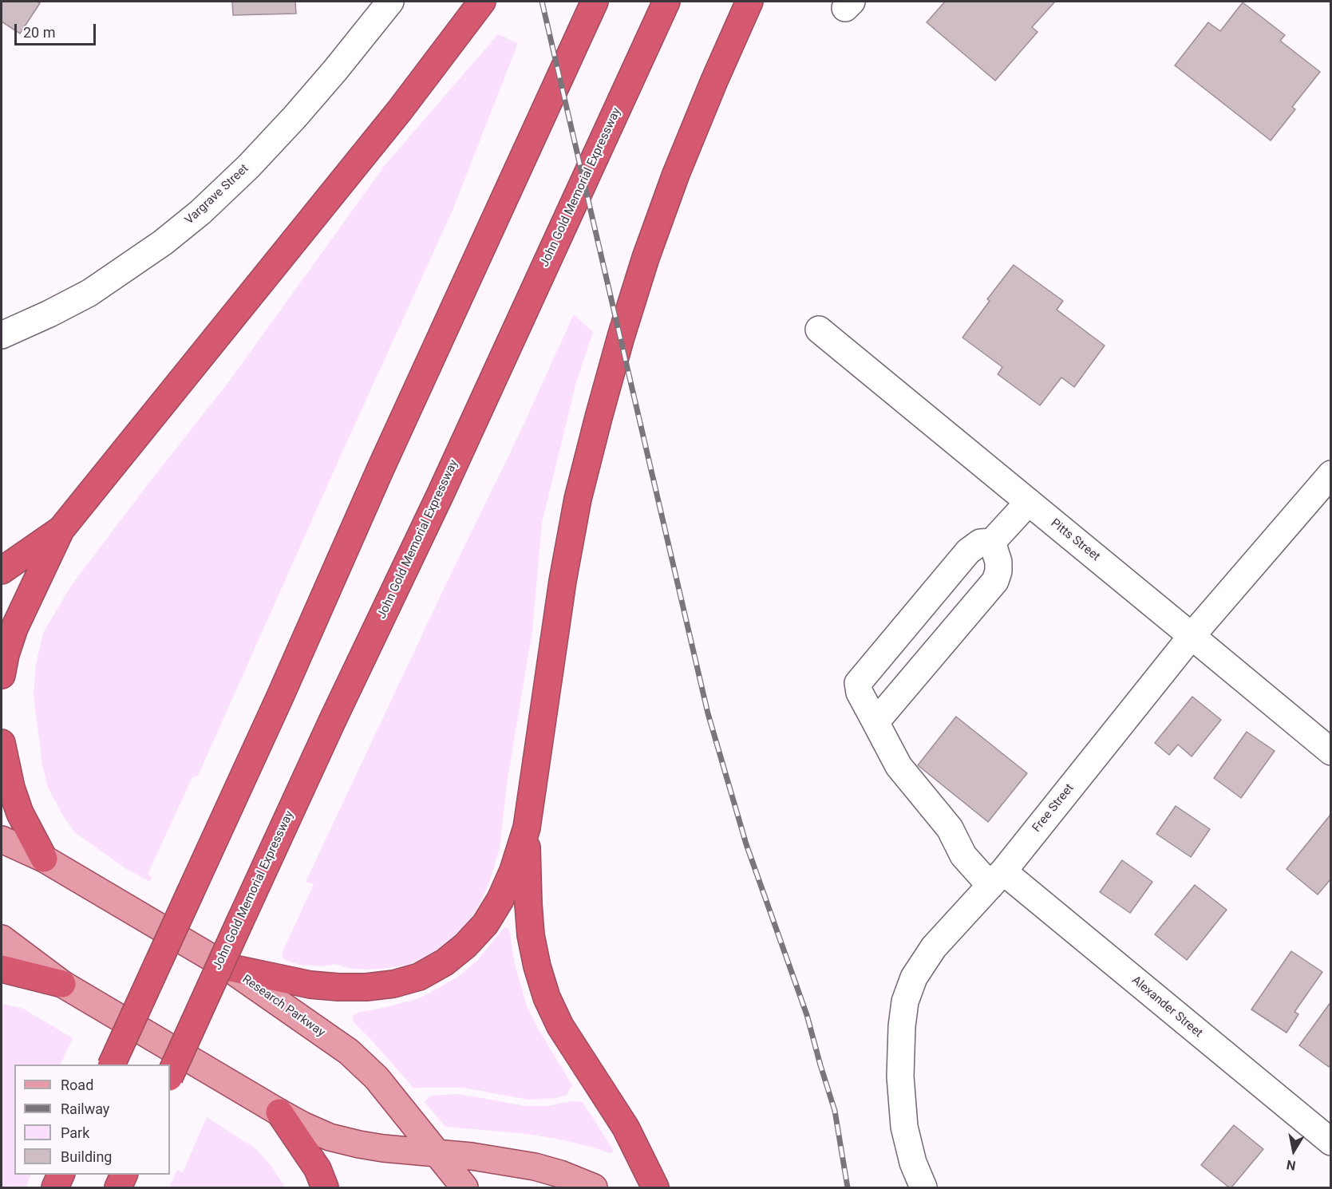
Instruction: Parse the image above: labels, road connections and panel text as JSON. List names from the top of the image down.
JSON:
{
  "streets": {
    "highway": ["John Gold Memorial Expressway"],
    "main road": ["Research Parkway"],
    "street": [
      "Vargrave Street",
      "Pitts Street",
      "Free Street",
      "Alexander Street"
    ]
  },
  "crossings": [
    ["Pitts Street", "Free Street"],
    ["Free Street", "Alexander Street"]
  ],
  "legend": [
    "Road",
    "Railway",
    "Park",
    "Building"
  ],
  "scale_bar": "20 m",
  "north": "bottom"
}
